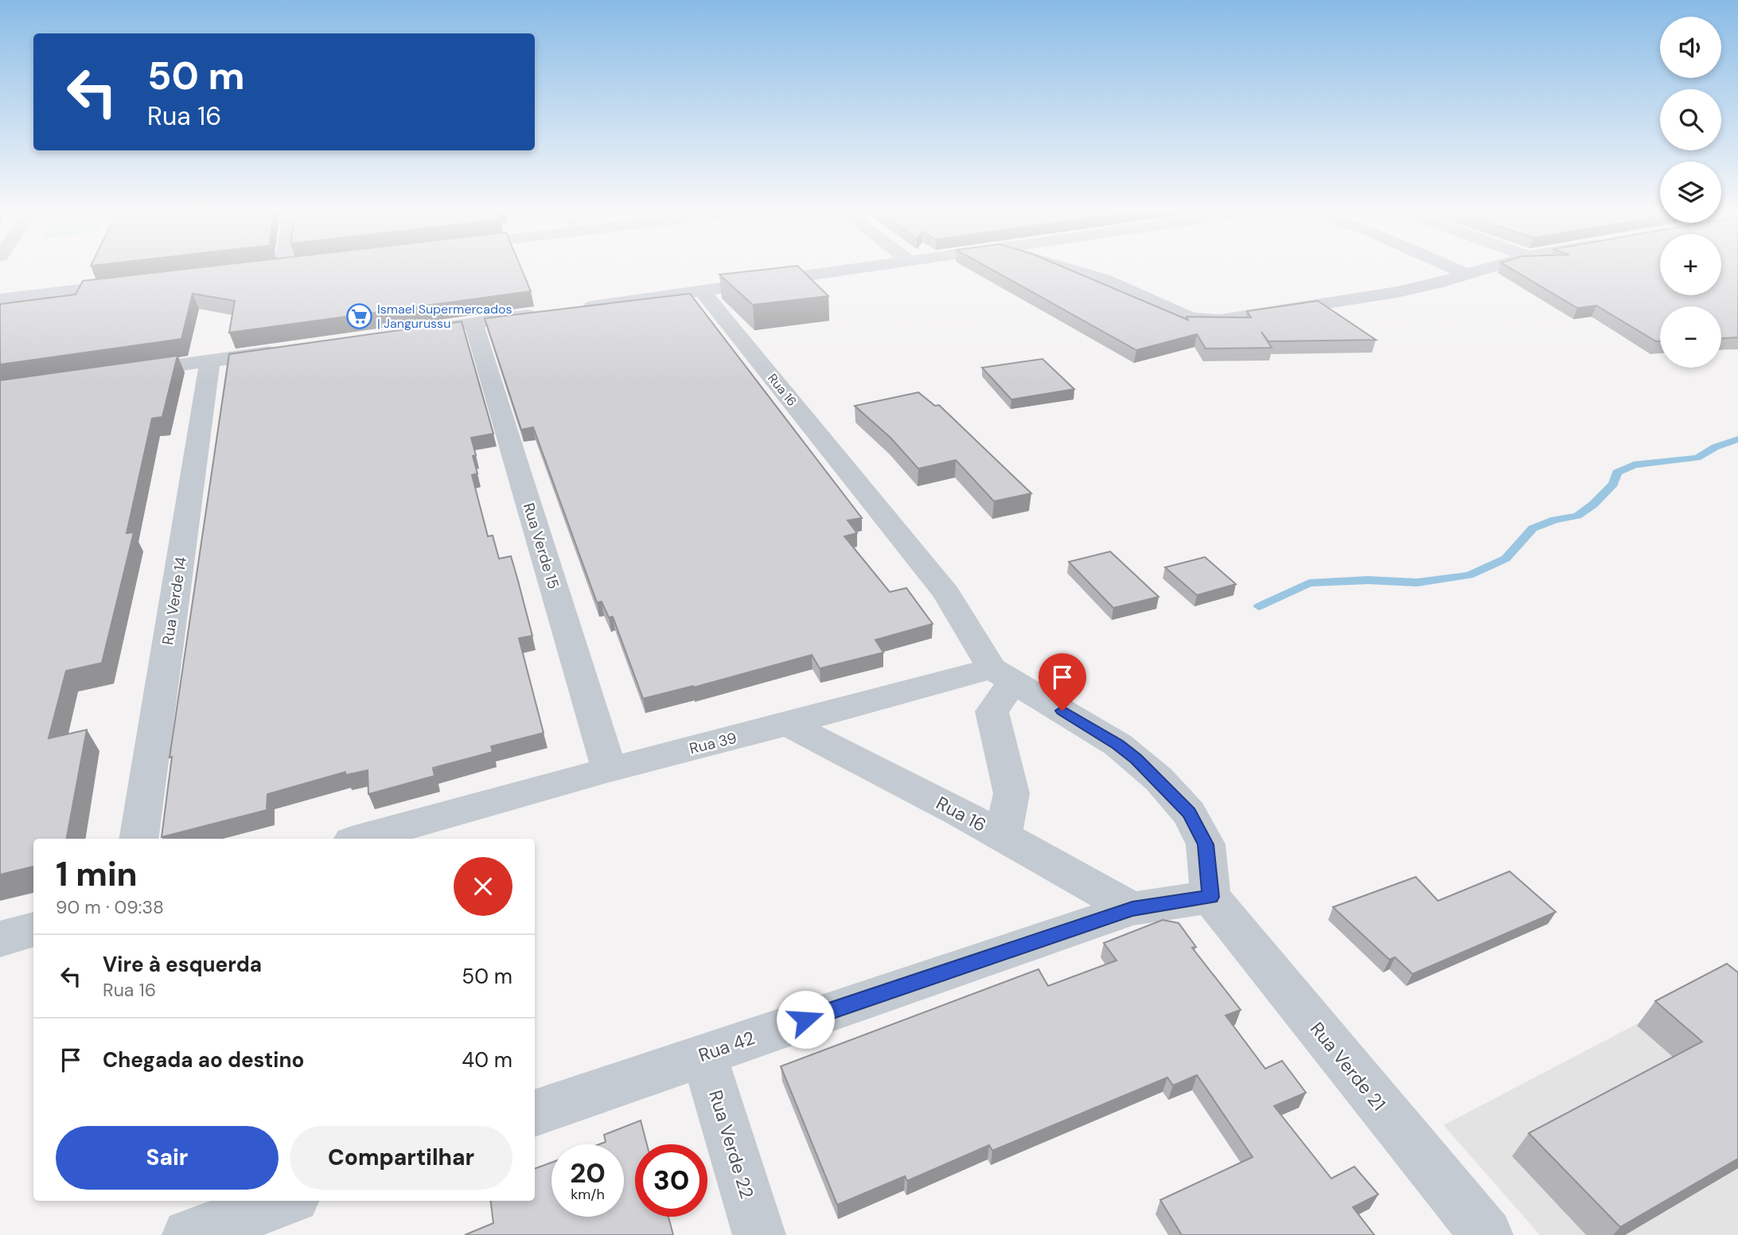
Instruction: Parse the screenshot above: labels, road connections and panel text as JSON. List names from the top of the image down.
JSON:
{
  "streets": {
    "street": [
      "Rua 16",
      "Rua Verde 15",
      "Rua Verde 14",
      "Rua 39",
      "Rua 42",
      "Rua Verde 21",
      "Rua Verde 22"
    ]
  },
  "crossings": [
    ["Rua 16", "Rua 39"],
    ["Rua 16", "Rua 42"],
    ["Rua Verde 15", "Rua 39"],
    ["Rua 42", "Rua Verde 21"],
    ["Rua 42", "Rua Verde 22"]
  ],
  "places": {
    "supermarket": ["Ismael Supermercados | Jangurussu"]
  },
  "page": {
    "map_buttons": ["+", "−"],
    "turn": ["50 m", "Rua 16"],
    "heading": ["1 min", "90 m · 09:38"],
    "list": [
      {
        "name": "Vire à esquerda",
        "note": "Rua 16",
        "value": "50 m"
      },
      {
        "name": "Chegada ao destino",
        "value": "40 m"
      }
    ],
    "buttons": ["Sair", "Compartilhar"],
    "speed": "20 km/h",
    "limit": "30"
  }
}
